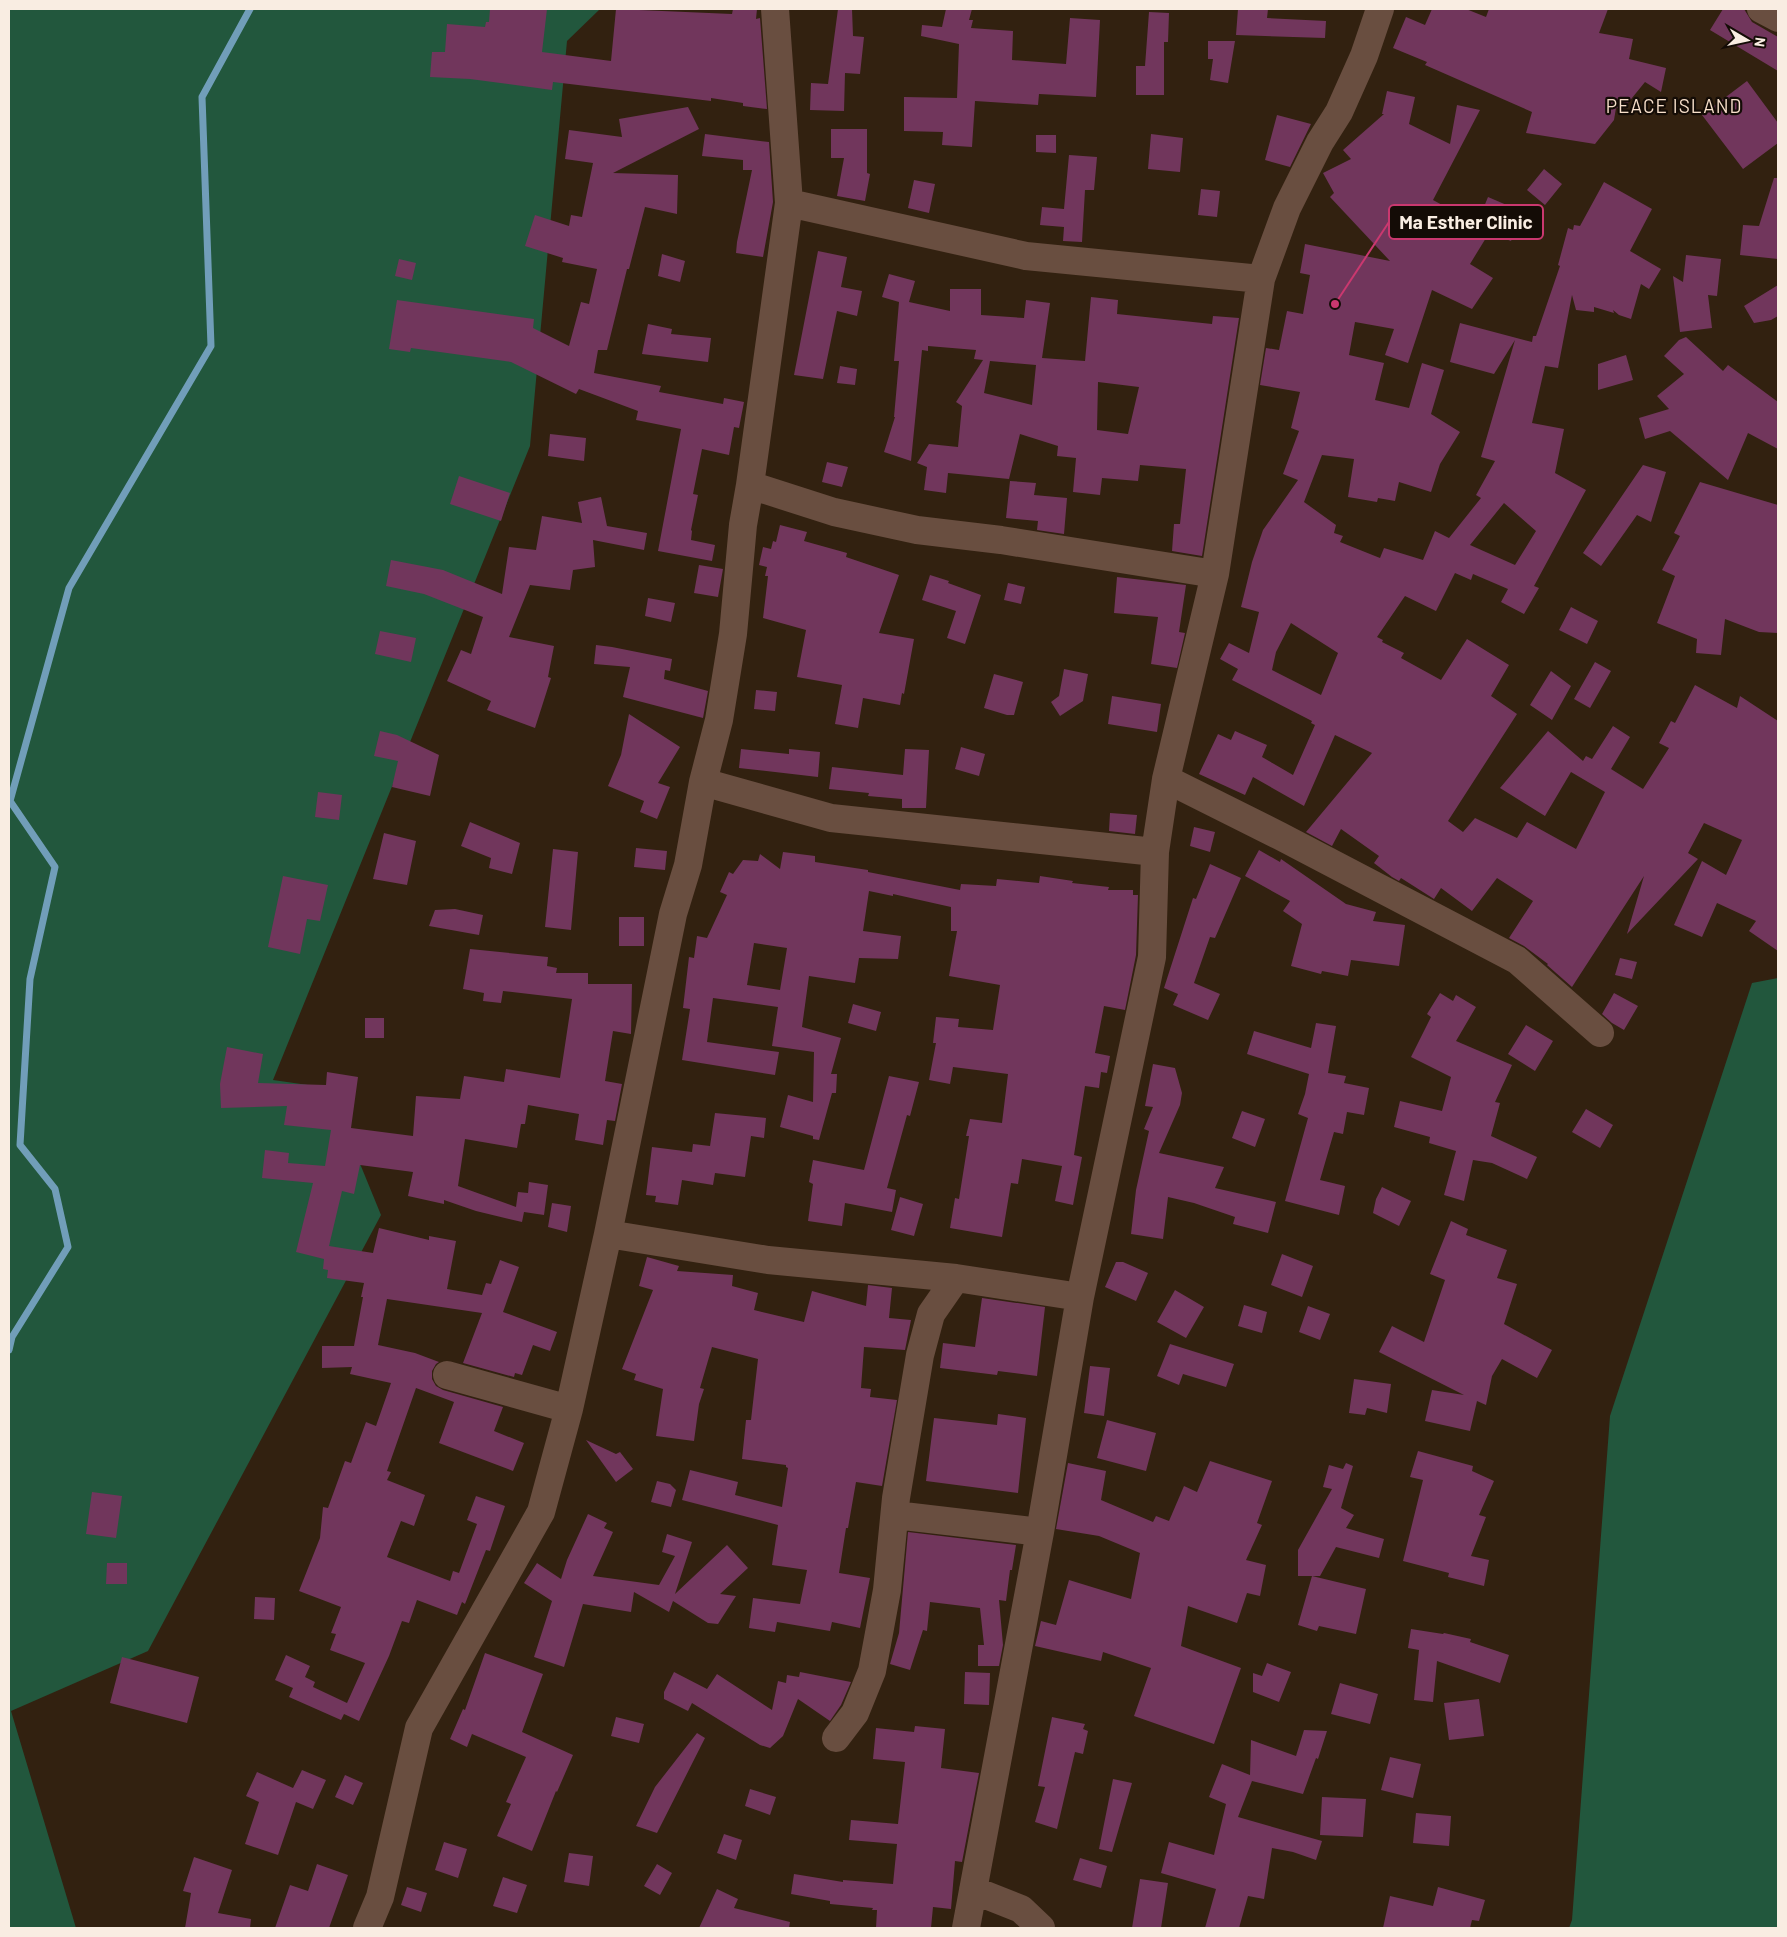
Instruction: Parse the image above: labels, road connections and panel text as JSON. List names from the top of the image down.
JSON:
{
  "districts": ["PEACE ISLAND"],
  "places": ["Ma Esther Clinic"],
  "north": "right"
}
